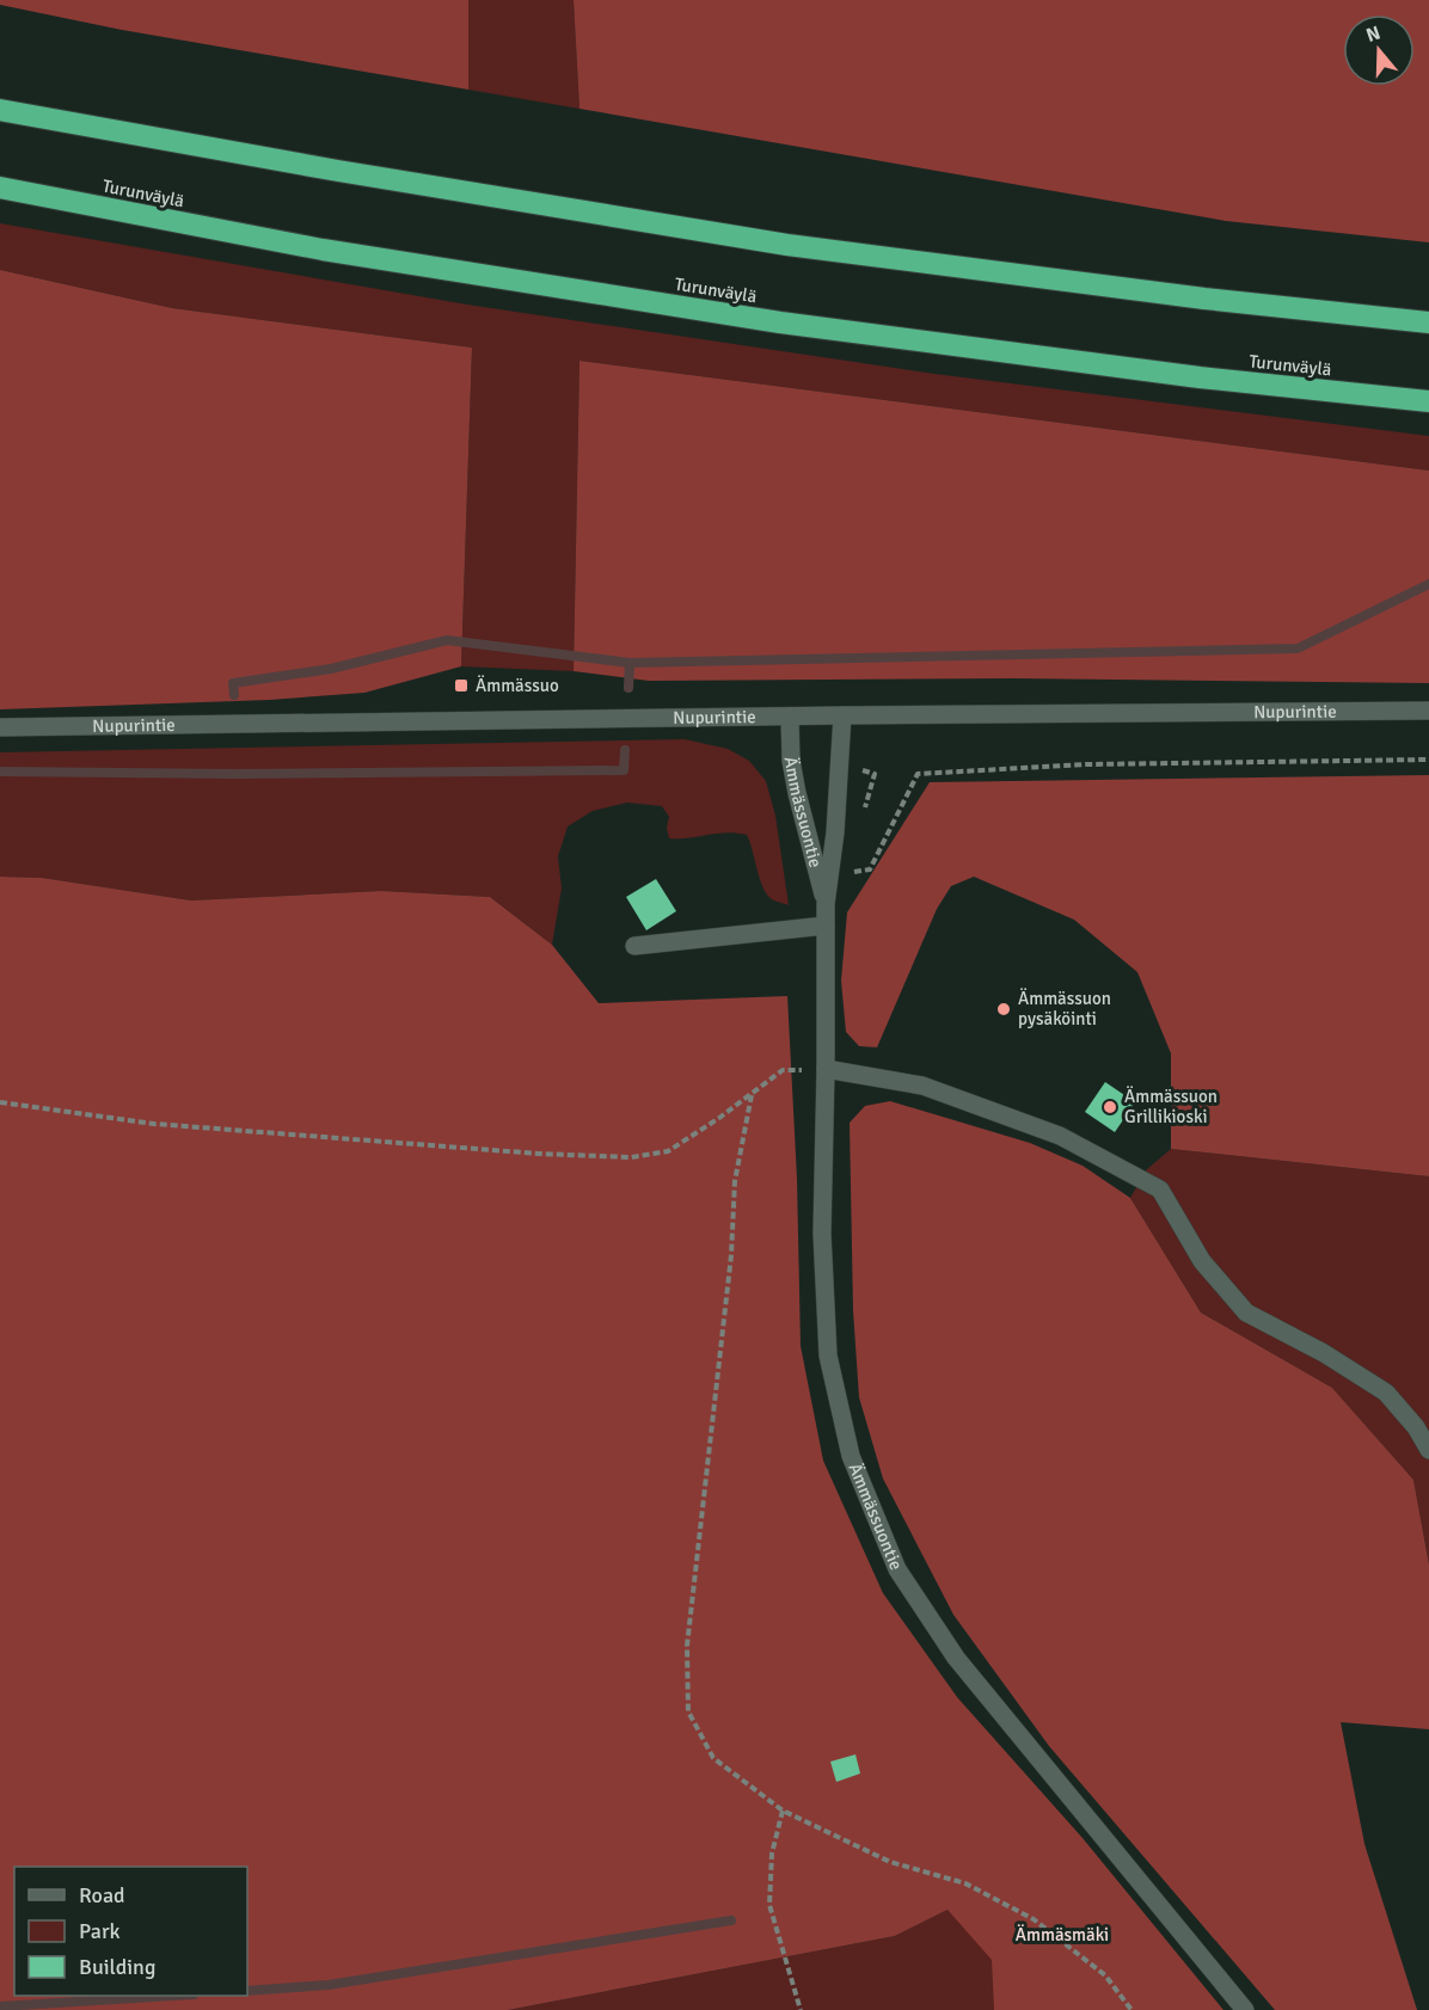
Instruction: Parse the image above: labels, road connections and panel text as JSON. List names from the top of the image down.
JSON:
{
  "streets": {
    "highway": ["Turunväylä"],
    "street": ["Nupurintie", "Ämmässuontie"]
  },
  "crossings": [
    ["Nupurintie", "Ämmässuontie"]
  ],
  "parks": ["Ämmäsmäki"],
  "places": {
    "transit": ["Ämmässuo"],
    "other": ["Ämmässuon pysäköinti", "Ämmässuon Grillikioski"]
  },
  "legend": ["Road", "Park", "Building"],
  "north": "top"
}
